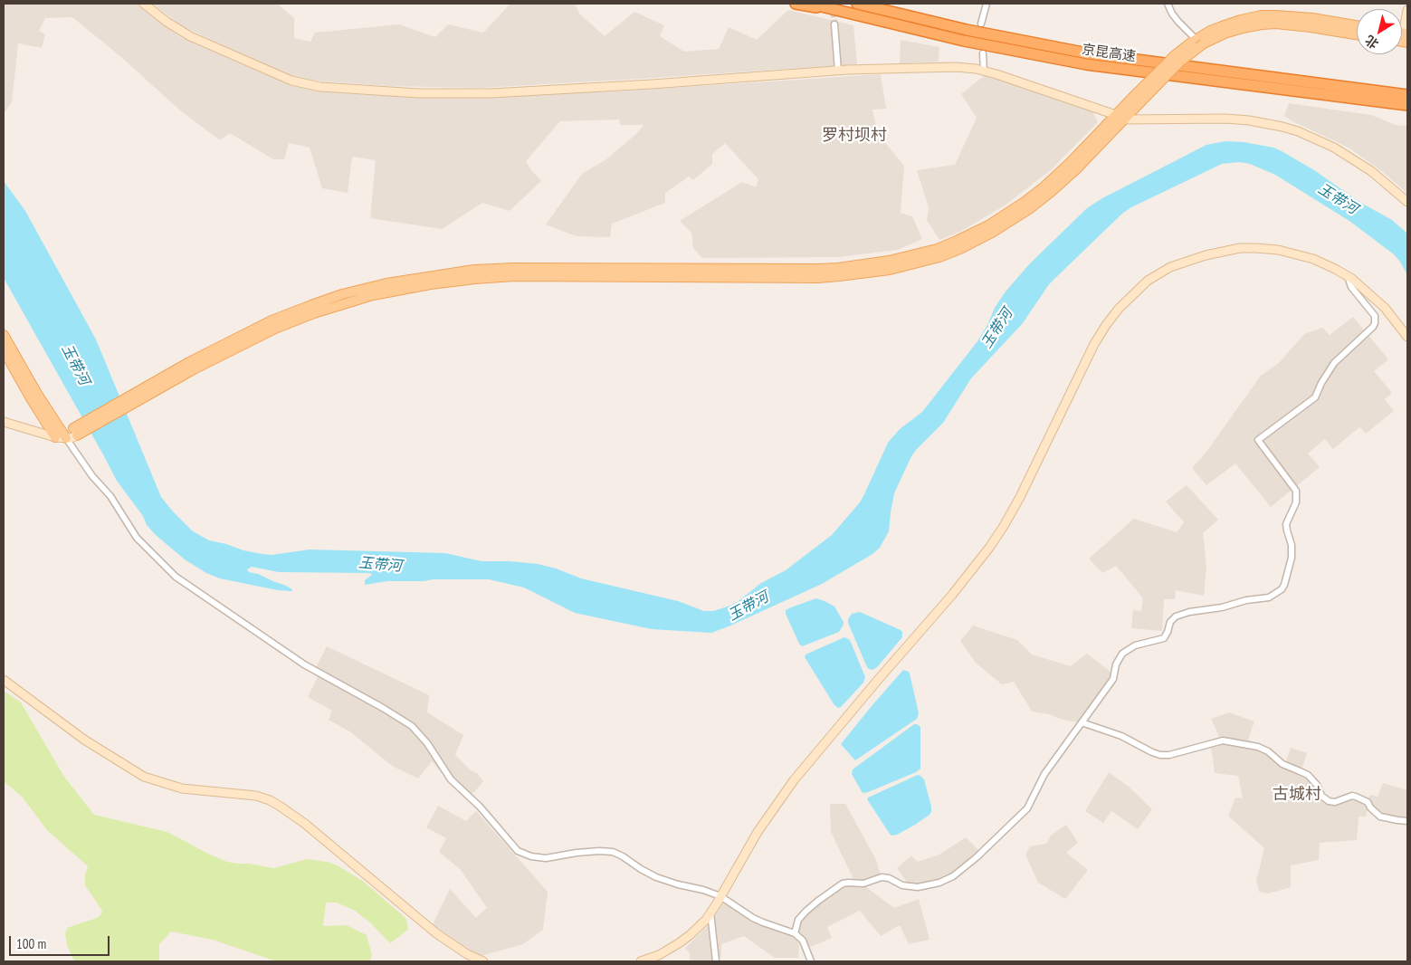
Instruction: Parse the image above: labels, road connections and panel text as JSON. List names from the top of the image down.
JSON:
{
  "streets": {
    "highway": ["京昆高速"]
  },
  "districts": ["罗村坝村", "古城村"],
  "water": ["玉带河"],
  "scale_bar": "100 m",
  "north": "bottom left"
}
